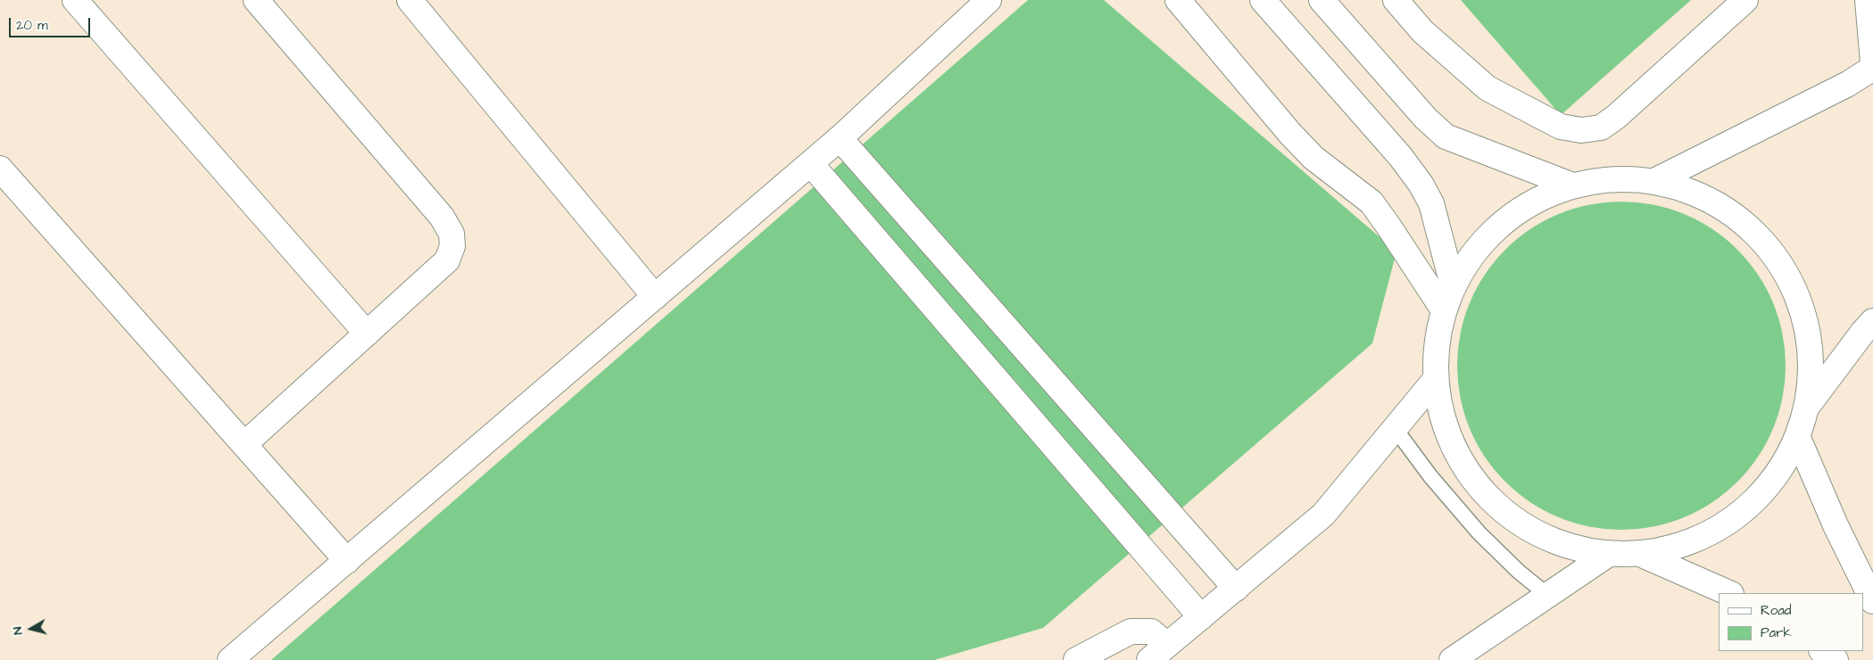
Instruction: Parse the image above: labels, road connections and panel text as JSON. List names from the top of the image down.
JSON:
{
  "legend": ["Road", "Park"],
  "scale_bar": "20 m",
  "north": "left"
}
